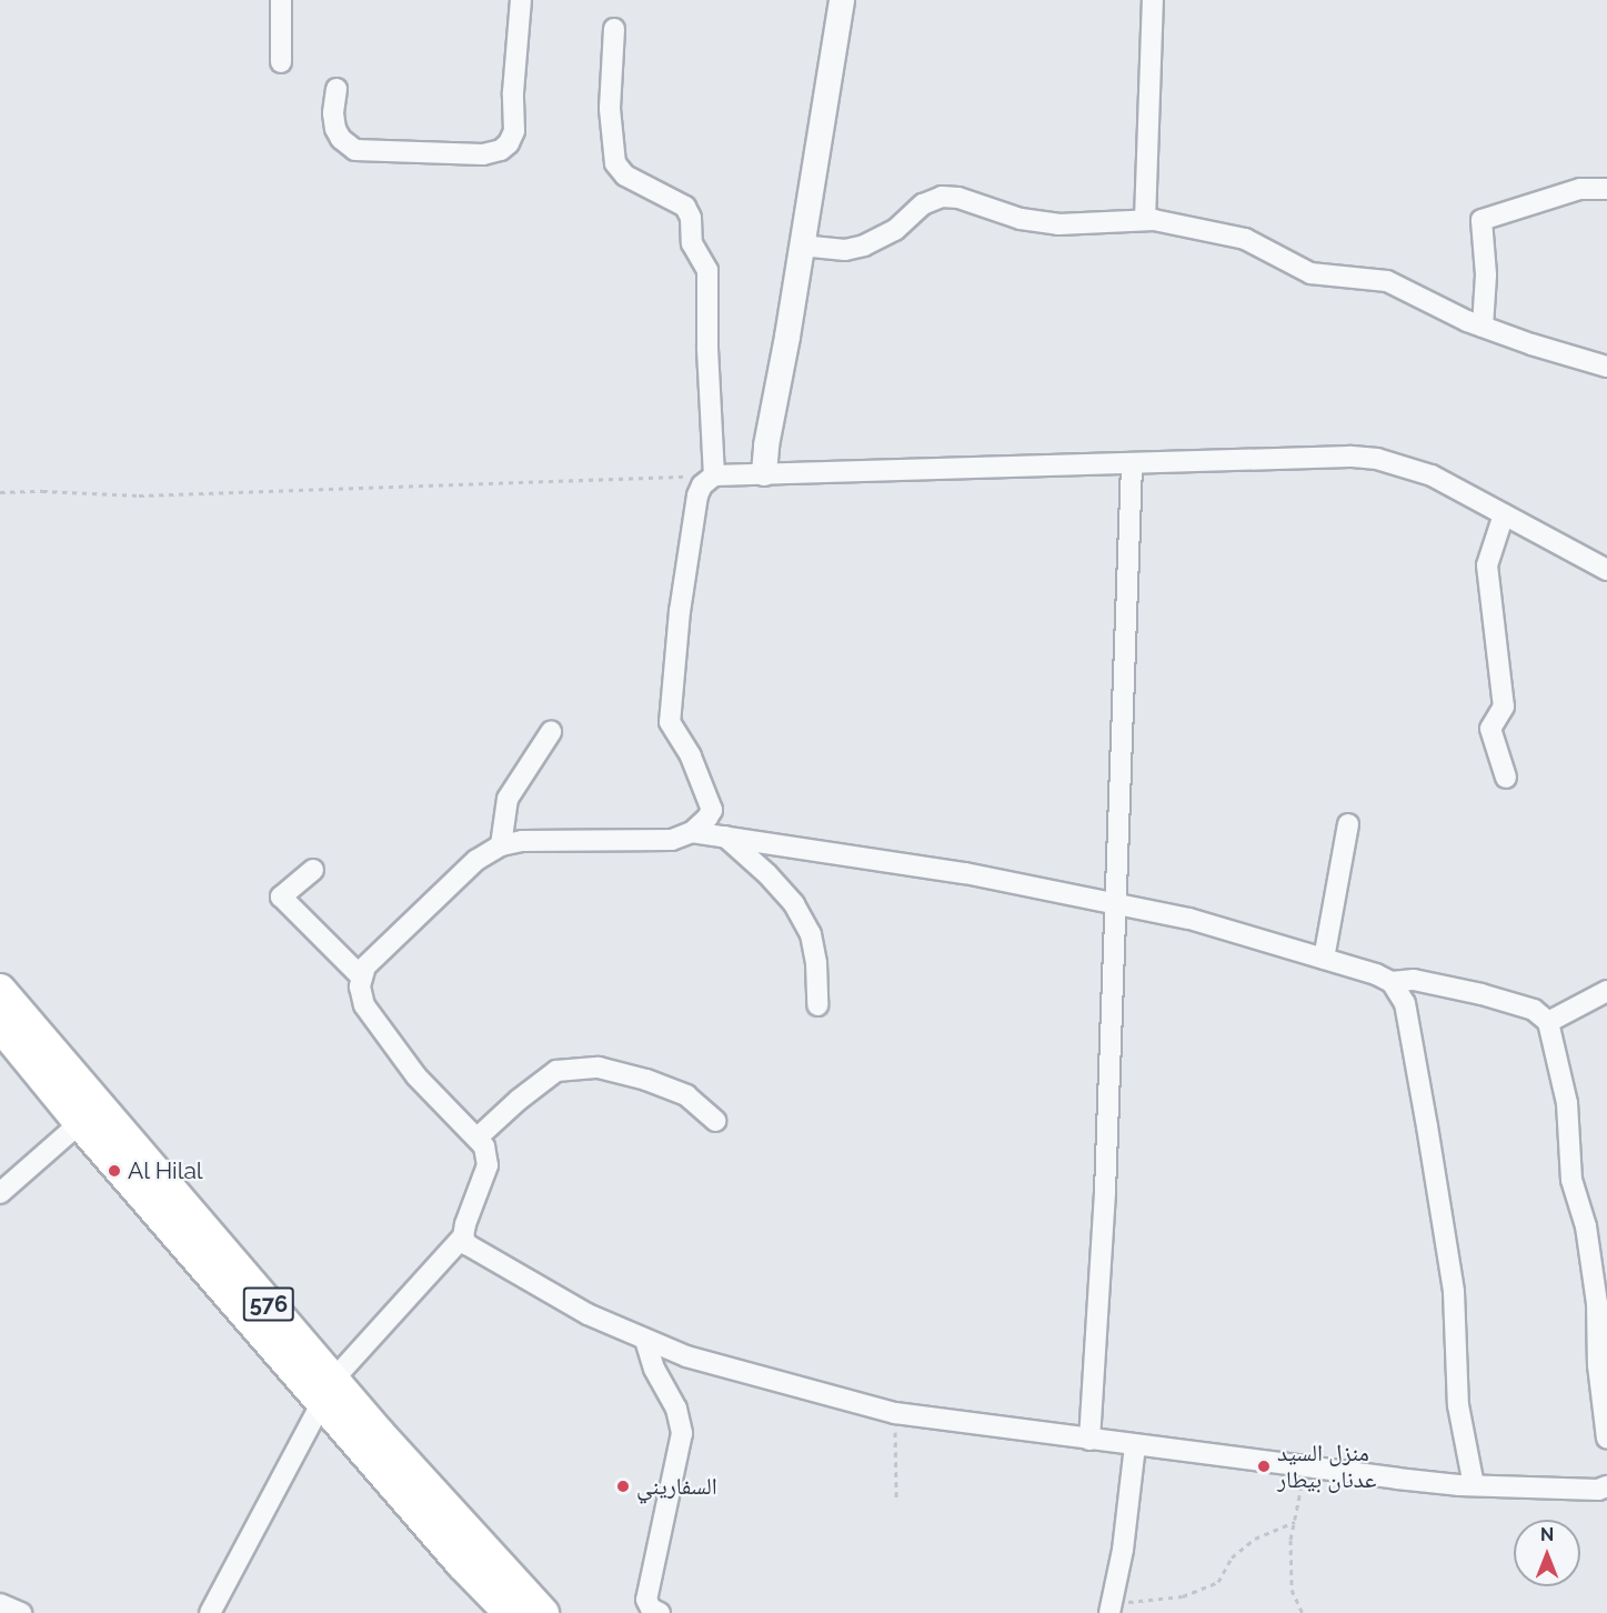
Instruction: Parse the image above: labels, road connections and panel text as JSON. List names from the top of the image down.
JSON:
{
  "streets": {
    "main road": ["576"]
  },
  "places": ["Al Hilal", "منزل السيد عدنان بيطار", "السفاريني"],
  "north": "top"
}
